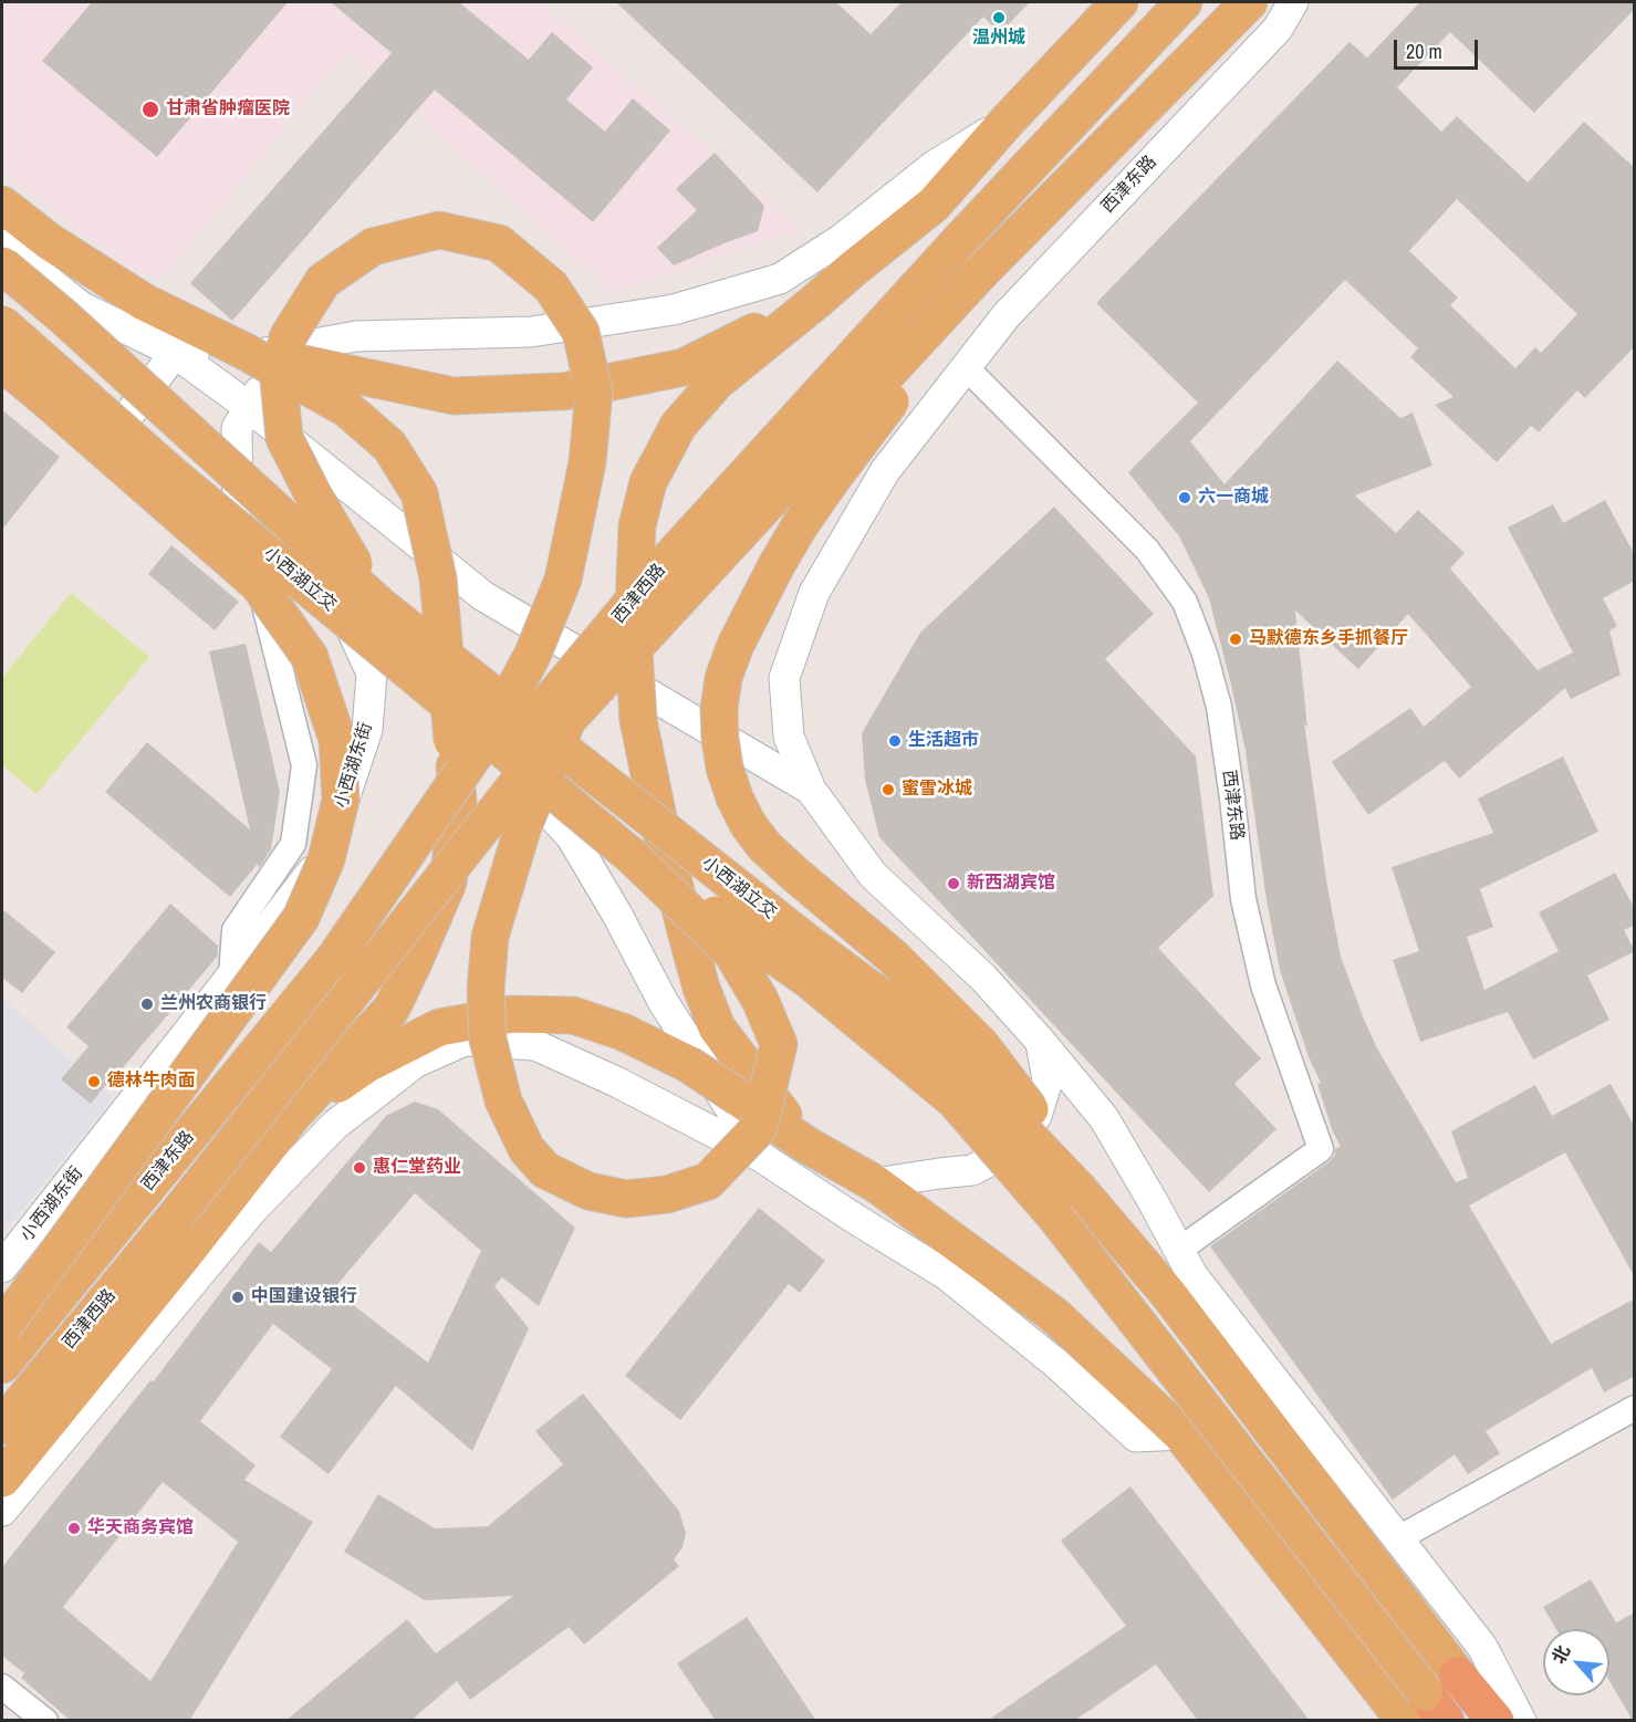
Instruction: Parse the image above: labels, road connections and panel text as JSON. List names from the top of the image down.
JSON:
{
  "streets": {
    "main road": ["西津东路", "小西湖立交", "西津西路"],
    "street": ["小西湖东街"]
  },
  "crossings": [
    ["西津东路", "西津西路"]
  ],
  "places": [
    "温州城",
    "甘肃省肿瘤医院",
    "六一商城",
    "马默德东乡手抓餐厅",
    "生活超市",
    "蜜雪冰城",
    "新西湖宾馆",
    "兰州农商银行",
    "德林牛肉面",
    "惠仁堂药业",
    "中国建设银行",
    "华天商务宾馆"
  ],
  "scale_bar": "20 m",
  "north": "top left"
}
